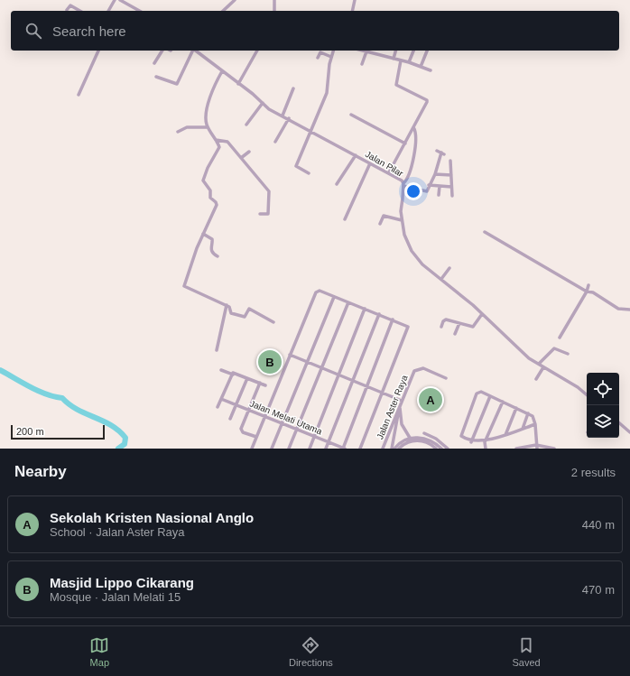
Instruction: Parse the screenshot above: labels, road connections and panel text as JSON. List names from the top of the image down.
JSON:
{
  "streets": {
    "street": ["Jalan Pilar", "Jalan Aster Raya", "Jalan Melati Utama"]
  },
  "scale_bar": "200 m",
  "page": {
    "search": "Search here",
    "pins": ["B", "A"],
    "scale": "200 m",
    "heading": ["Nearby", "2 results"],
    "list": [
      {
        "mark": "A",
        "name": "Sekolah Kristen Nasional Anglo",
        "note": "School · Jalan Aster Raya",
        "value": "440 m"
      },
      {
        "mark": "B",
        "name": "Masjid Lippo Cikarang",
        "note": "Mosque · Jalan Melati 15",
        "value": "470 m"
      }
    ],
    "nav": ["Map", "Directions", "Saved"]
  }
}
